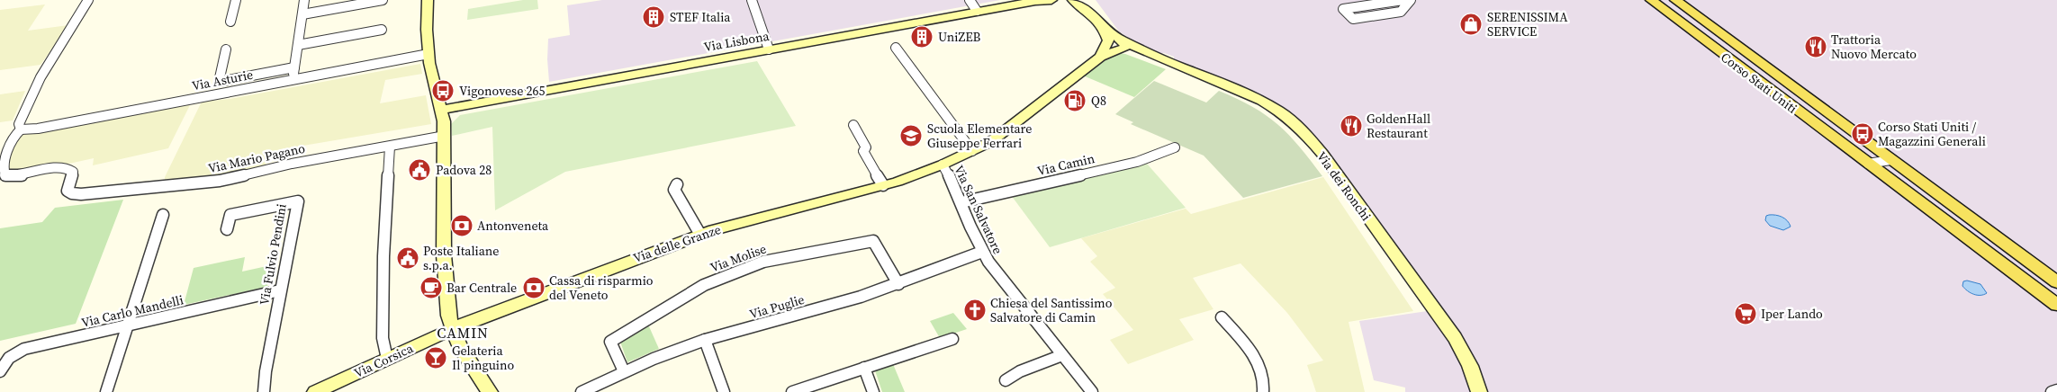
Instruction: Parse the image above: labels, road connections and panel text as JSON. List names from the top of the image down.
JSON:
{
  "streets": {
    "main road": ["Corso Stati Uniti"],
    "street": [
      "Via Lisbona",
      "Via Asturie",
      "Via Mario Pagano",
      "Via Camin",
      "Via dei Ronchi",
      "Via San Salvatore",
      "Via delle Granze",
      "Via Fulvio Pendini",
      "Via Molise",
      "Via Puglie",
      "Via Carlo Mandelli",
      "Via Corsica"
    ]
  },
  "crossings": [
    ["Via Asturie", "Via Mario Pagano"],
    ["Via Camin", "Via San Salvatore"],
    ["Via dei Ronchi", "Via delle Granze"],
    ["Via San Salvatore", "Via delle Granze"],
    ["Via San Salvatore", "Via Puglie"],
    ["Via delle Granze", "Via Corsica"],
    ["Via Fulvio Pendini", "Via Carlo Mandelli"],
    ["Via Molise", "Via Puglie"]
  ],
  "districts": ["CAMIN"],
  "places": {
    "building": ["STEF Italia", "UniZEB"],
    "shop": ["SERENISSIMA SERVICE"],
    "restaurant": ["Trattoria Nuovo Mercato", "GoldenHall Restaurant"],
    "bus stop": ["Vigonovese 265", "Corso Stati Uniti / Magazzini Generali"],
    "fuel station": ["Q8"],
    "school or university": ["Scuola Elementare Giuseppe Ferrari"],
    "public building": ["Padova 28", "Poste Italiane s.p.a."],
    "bank": ["Antonveneta", "Cassa di risparmio del Veneto"],
    "cafe": ["Bar Centrale"],
    "church": ["Chiesa del Santissimo Salvatore di Camin"],
    "supermarket": ["Iper Lando"],
    "bar": ["Gelateria Il pinguino"]
  }
}
